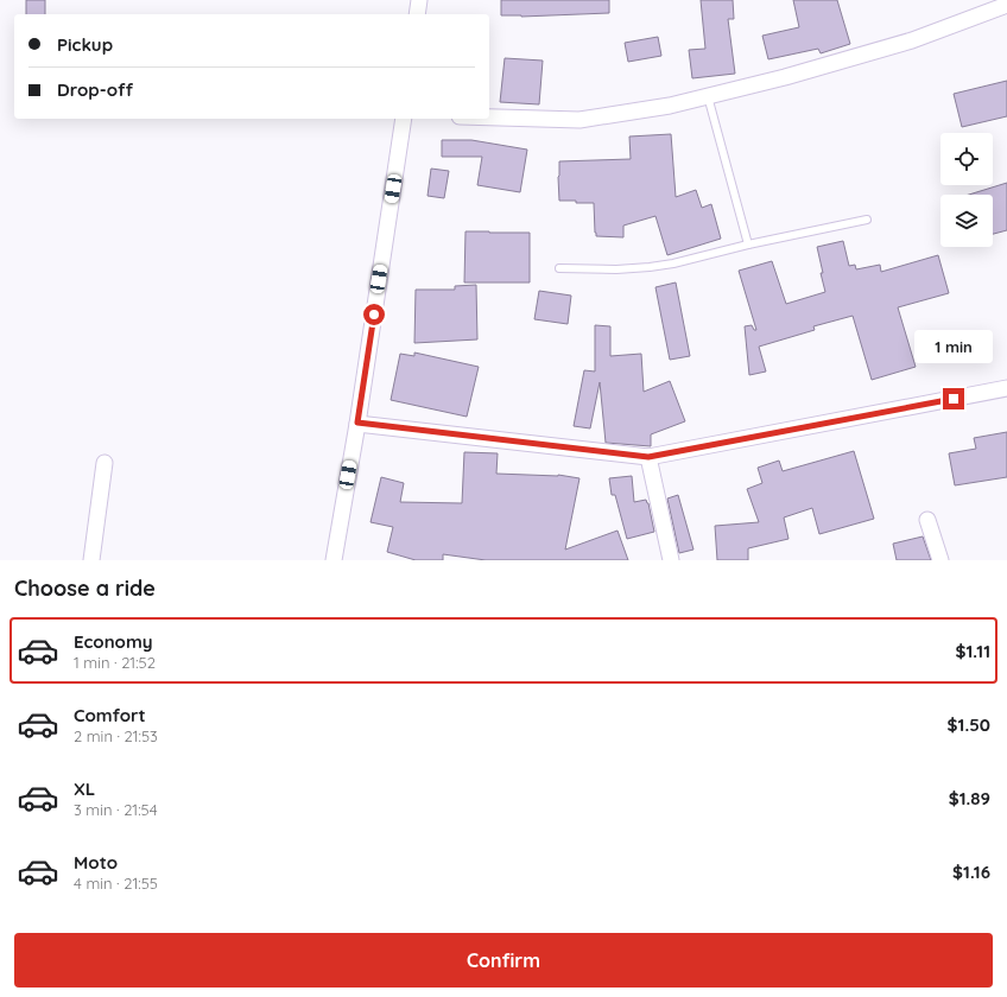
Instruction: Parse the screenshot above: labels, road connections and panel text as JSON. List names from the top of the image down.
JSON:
{
  "page": {
    "banner": ["Pickup", "Drop-off"],
    "bubble": "1 min",
    "heading": "Choose a ride",
    "list": [
      {
        "name": "Economy",
        "note": "1 min · 21:52",
        "value": "$1.11"
      },
      {
        "name": "Comfort",
        "note": "2 min · 21:53",
        "value": "$1.50"
      },
      {
        "name": "XL",
        "note": "3 min · 21:54",
        "value": "$1.89"
      },
      {
        "name": "Moto",
        "note": "4 min · 21:55",
        "value": "$1.16"
      }
    ],
    "buttons": "Confirm"
  }
}
